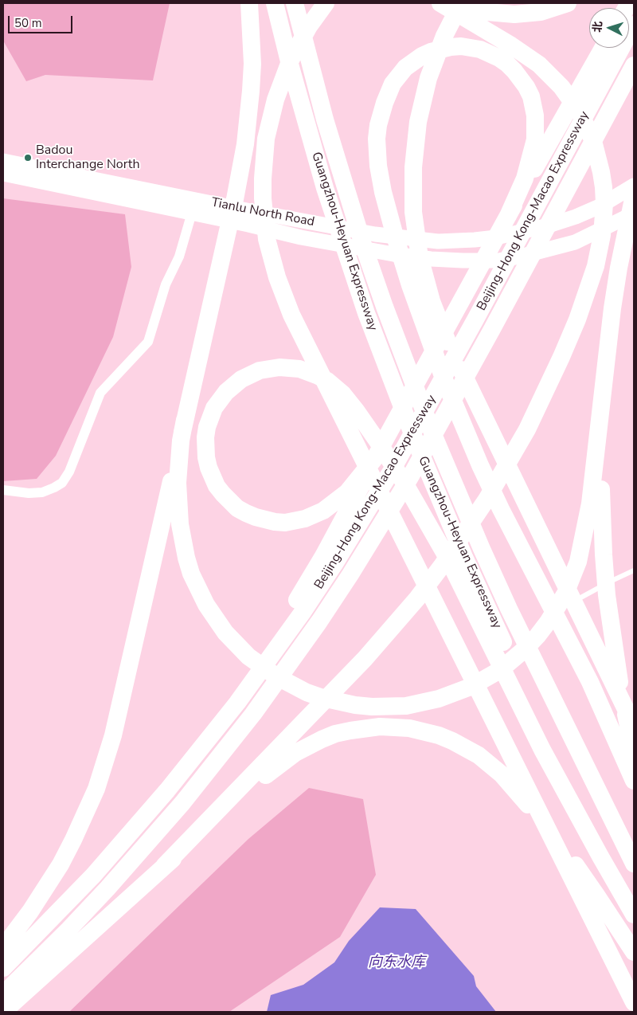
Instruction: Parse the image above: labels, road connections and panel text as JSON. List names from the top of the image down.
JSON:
{
  "streets": {
    "highway": ["Beijing-Hong Kong-Macao Expressway", "Guangzhou-Heyuan Expressway"],
    "main road": ["Tianlu North Road"]
  },
  "water": ["向东水库"],
  "places": ["Badou Interchange North"],
  "scale_bar": "50 m",
  "north": "left"
}
